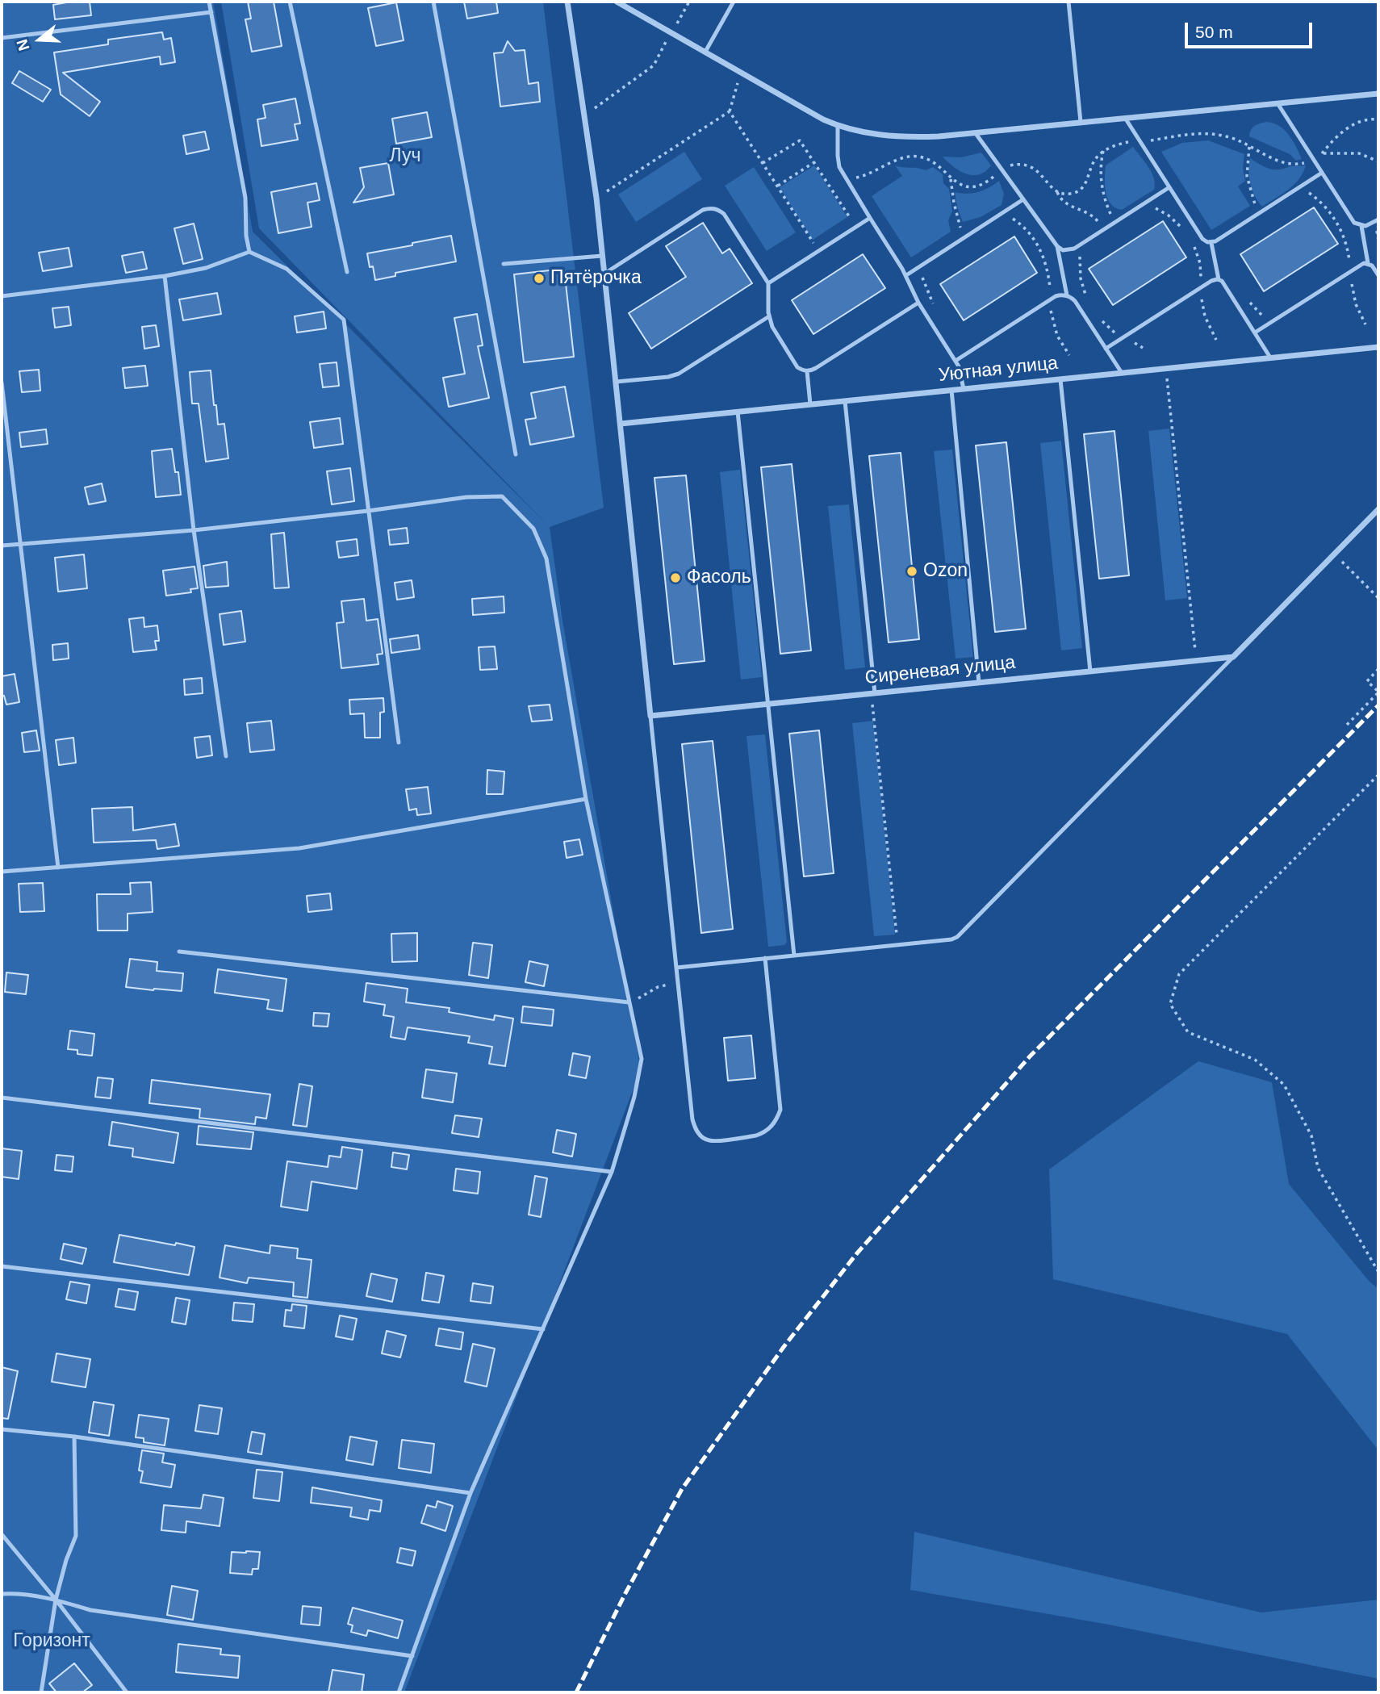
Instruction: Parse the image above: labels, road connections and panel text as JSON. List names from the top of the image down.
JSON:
{
  "streets": {
    "street": ["Уютная улица", "Сиреневая улица"]
  },
  "parks": ["Луч", "Горизонт"],
  "places": ["Пятёрочка", "Ozon", "Фасоль"],
  "scale_bar": "50 m",
  "north": "left"
}
